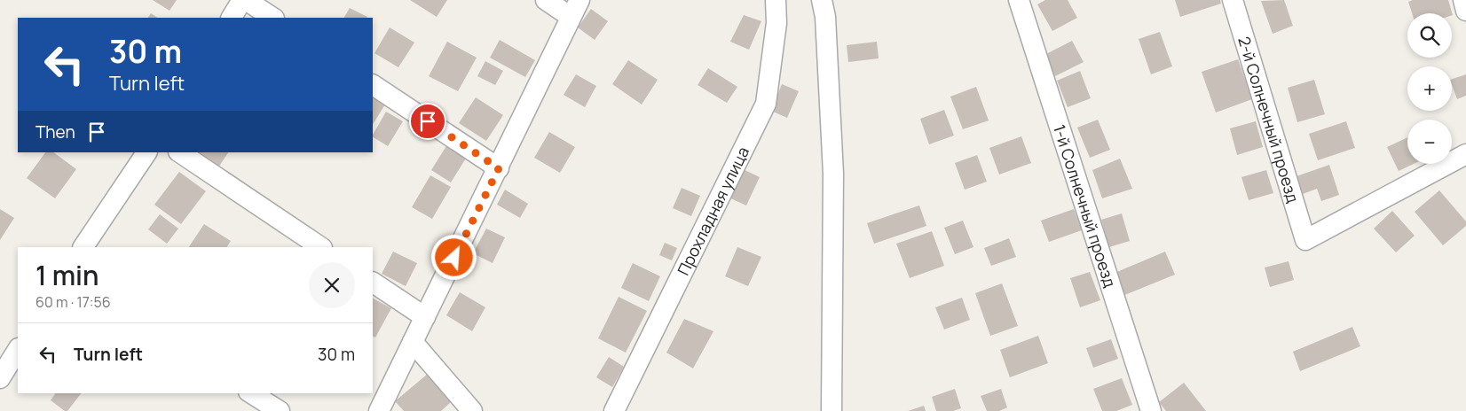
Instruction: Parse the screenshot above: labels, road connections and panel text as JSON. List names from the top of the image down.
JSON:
{
  "streets": {
    "street": ["2-й Солнечный проезд", "1-й Солнечный проезд", "Прохладная улица"]
  },
  "page": {
    "map_buttons": ["+", "−"],
    "turn": ["30 m", "Turn left"],
    "then": "Then",
    "heading": ["1 min", "60 m · 17:56"],
    "list": [
      {
        "name": "Turn left",
        "value": "30 m"
      }
    ]
  }
}
